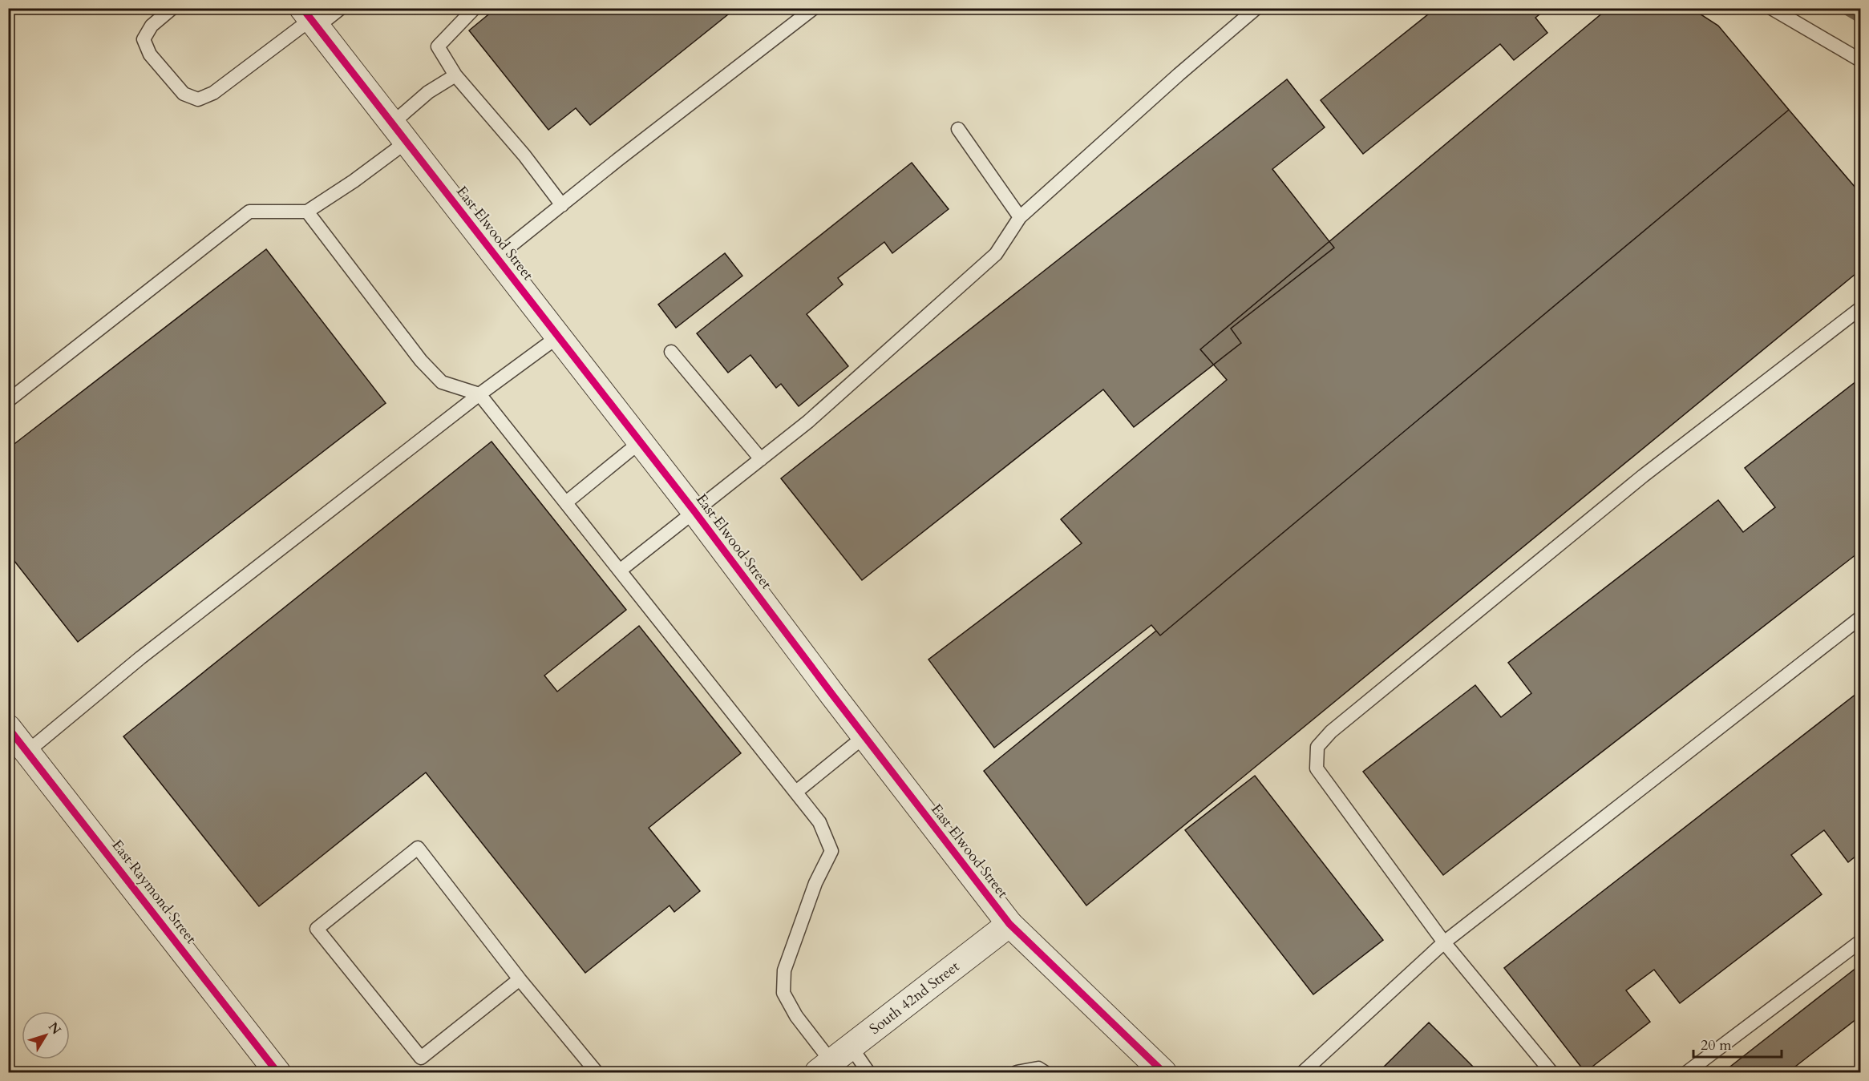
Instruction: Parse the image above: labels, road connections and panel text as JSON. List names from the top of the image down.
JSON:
{
  "streets": {
    "street": ["East Elwood Street", "East Raymond Street", "South 42nd Street"]
  },
  "crossings": [
    ["East Elwood Street", "South 42nd Street"]
  ],
  "scale_bar": "20 m",
  "north": "top right"
}
